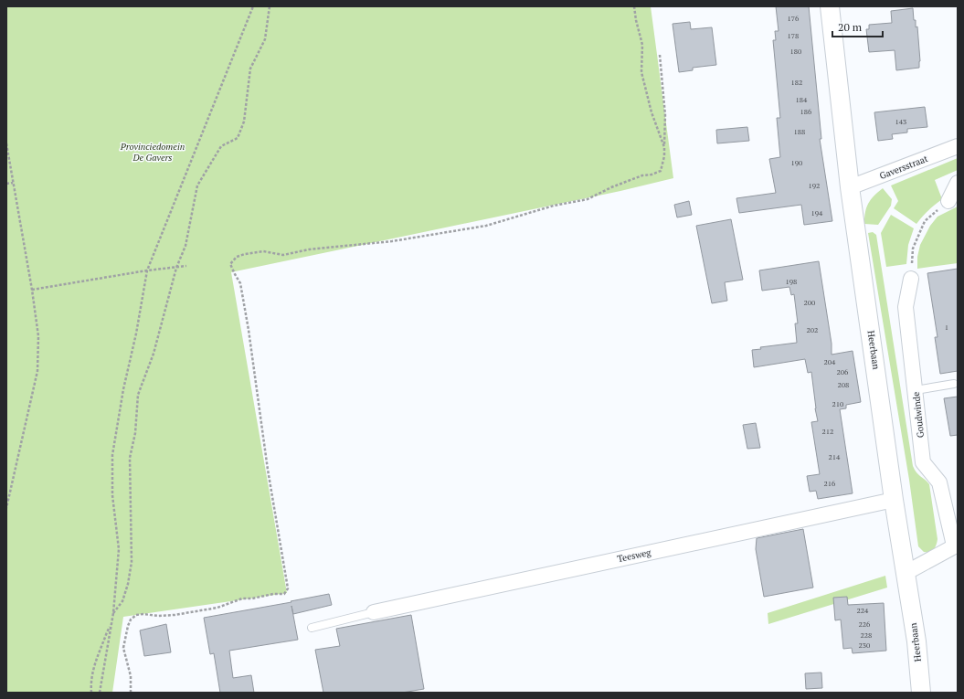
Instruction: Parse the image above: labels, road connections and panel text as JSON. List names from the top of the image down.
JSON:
{
  "streets": {
    "street": [
      "Gaversstraat",
      "Heerbaan",
      "Goudwinde",
      "Teesweg"
    ]
  },
  "crossings": [
    ["Gaversstraat", "Heerbaan"],
    ["Heerbaan", "Goudwinde"],
    ["Heerbaan", "Teesweg"]
  ],
  "parks": ["Provinciedomein De Gavers"],
  "house_numbers": [
    "176",
    "178",
    "180",
    "182",
    "184",
    "186",
    "143",
    "188",
    "190",
    "192",
    "194",
    "198",
    "200",
    "1",
    "202",
    "204",
    "206",
    "208",
    "210",
    "212",
    "214",
    "216",
    "224",
    "226",
    "228",
    "230"
  ],
  "scale_bar": "20 m"
}
